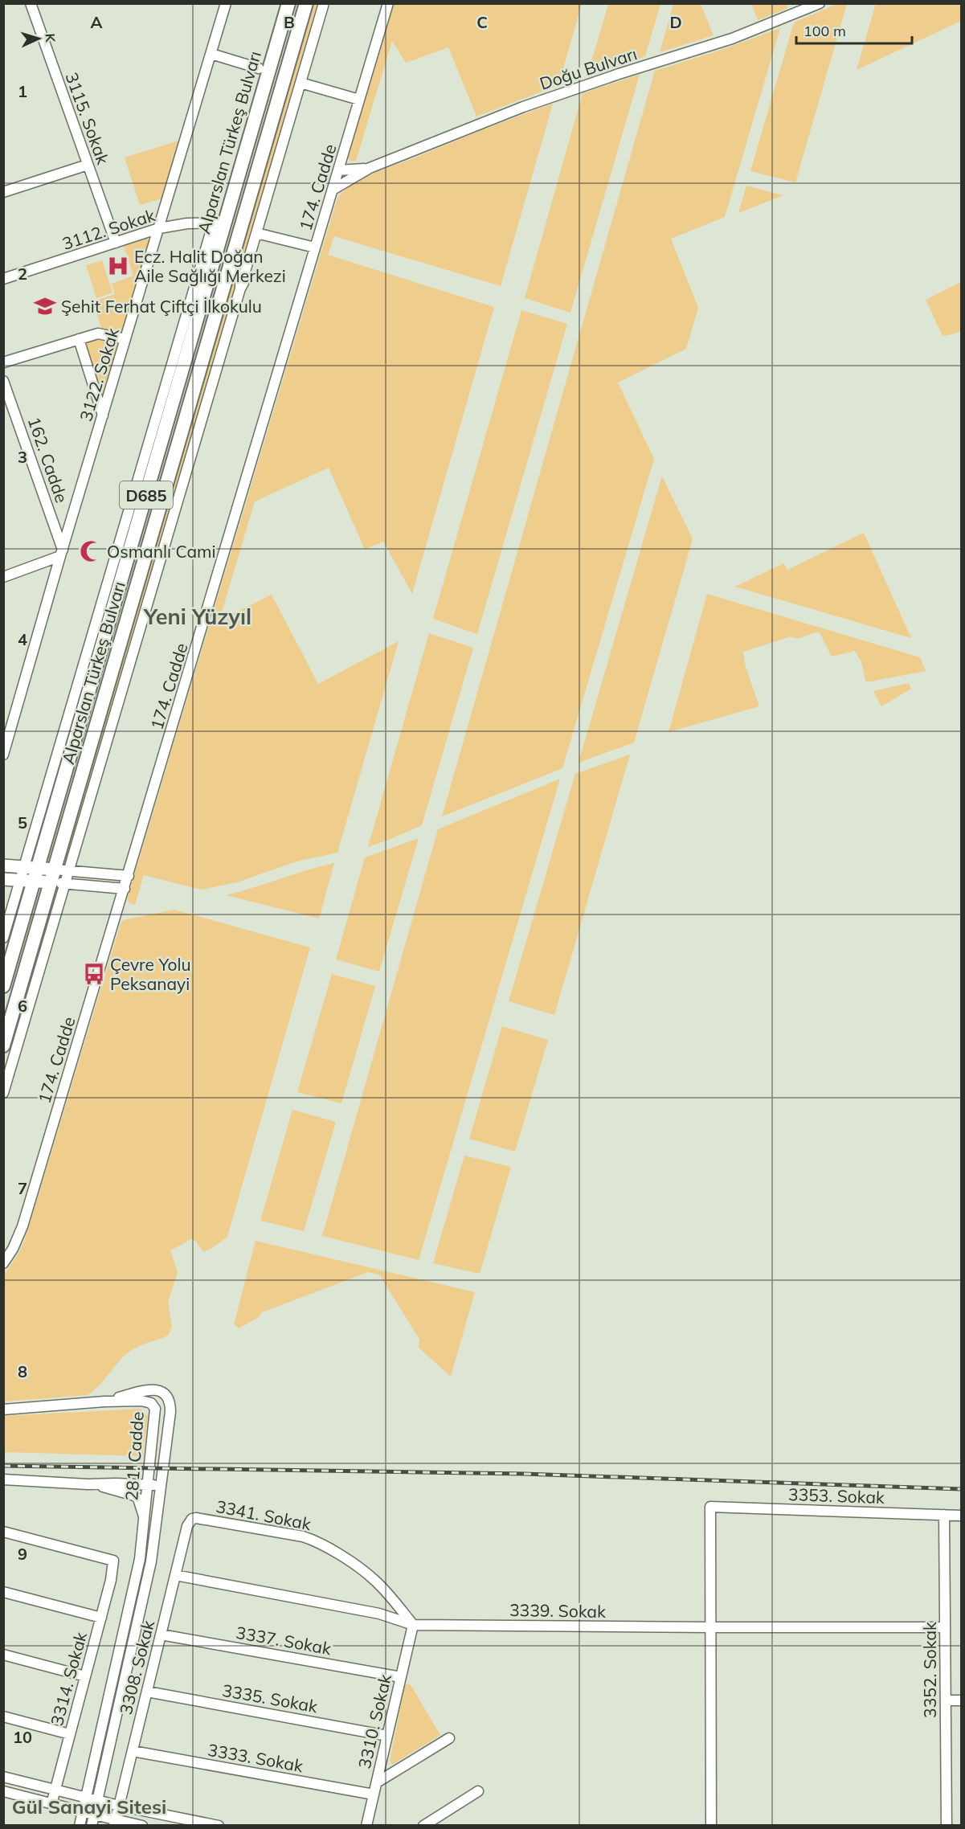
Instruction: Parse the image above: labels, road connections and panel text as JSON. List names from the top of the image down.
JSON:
{
  "streets": {
    "highway": ["Alparslan Türkeş Bulvarı", "D685"],
    "street": [
      "Doğu Bulvarı",
      "3115. Sokak",
      "174. Cadde",
      "3112. Sokak",
      "3122. Sokak",
      "162. Cadde",
      "281. Cadde",
      "3353. Sokak",
      "3341. Sokak",
      "3339. Sokak",
      "3337. Sokak",
      "3308. Sokak",
      "3352. Sokak",
      "3314. Sokak",
      "3335. Sokak",
      "3310. Sokak",
      "3333. Sokak"
    ]
  },
  "crossings": [
    ["Doğu Bulvarı", "174. Cadde"],
    ["3115. Sokak", "3112. Sokak"],
    ["Alparslan Türkeş Bulvarı", "3112. Sokak"],
    ["3112. Sokak", "3122. Sokak"],
    ["3122. Sokak", "162. Cadde"],
    ["3353. Sokak", "3339. Sokak"],
    ["3353. Sokak", "3352. Sokak"],
    ["3341. Sokak", "3339. Sokak"],
    ["3341. Sokak", "3308. Sokak"],
    ["3341. Sokak", "3310. Sokak"],
    ["3339. Sokak", "3308. Sokak"],
    ["3339. Sokak", "3352. Sokak"],
    ["3339. Sokak", "3310. Sokak"],
    ["3337. Sokak", "3308. Sokak"],
    ["3337. Sokak", "3310. Sokak"],
    ["3308. Sokak", "3335. Sokak"],
    ["3308. Sokak", "3333. Sokak"],
    ["3335. Sokak", "3310. Sokak"],
    ["3310. Sokak", "3333. Sokak"]
  ],
  "districts": ["Yeni Yüzyıl", "Gül Sanayi Sitesi"],
  "places": {
    "hospital": ["Ecz. Halit Doğan Aile Sağlığı Merkezi"],
    "school or university": ["Şehit Ferhat Çiftçi İlkokulu"],
    "mosque": ["Osmanlı Cami"],
    "bus stop": ["Çevre Yolu Peksanayi"]
  },
  "scale_bar": "100 m",
  "north": "right",
  "grid": {
    "columns": [
      "A",
      "B",
      "C",
      "D"
    ],
    "rows": [
      "1",
      "2",
      "3",
      "4",
      "5",
      "6",
      "7",
      "8",
      "9",
      "10"
    ]
  }
}
